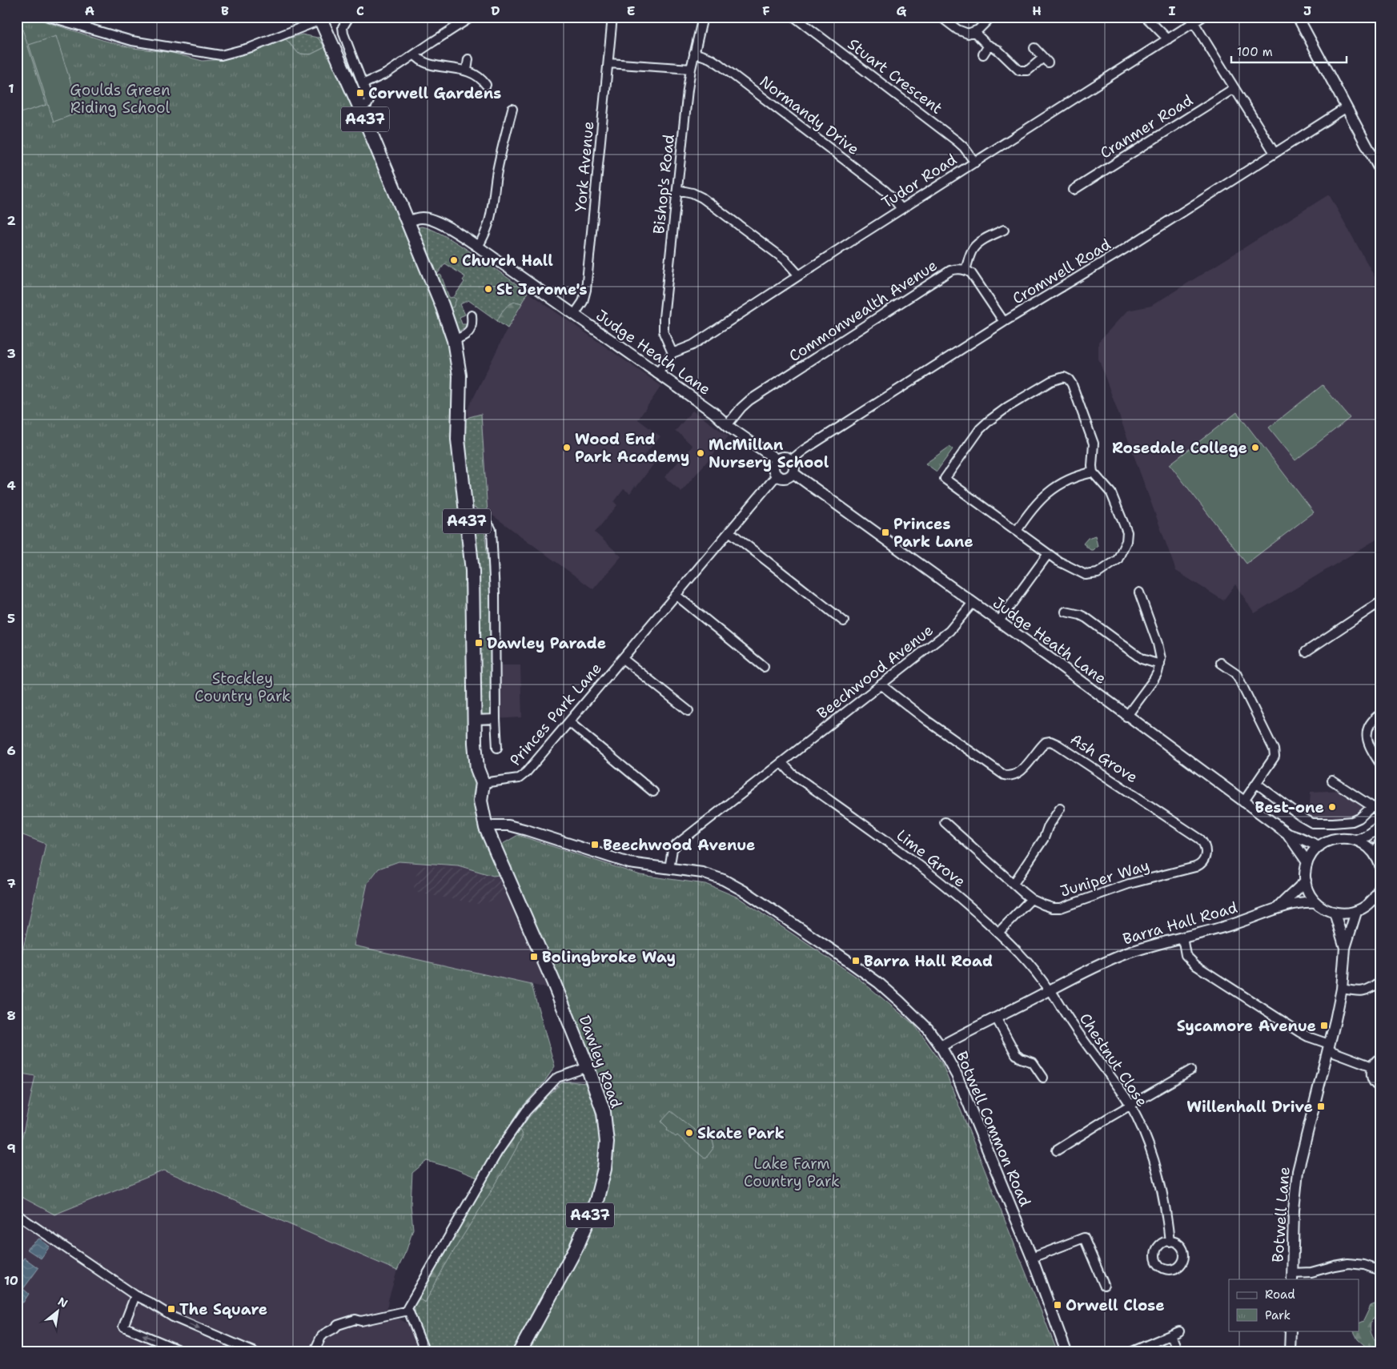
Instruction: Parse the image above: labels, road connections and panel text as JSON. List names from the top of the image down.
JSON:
{
  "streets": {
    "main road": ["A437", "Dawley Road"],
    "street": [
      "Stuart Crescent",
      "Normandy Drive",
      "Cranmer Road",
      "York Avenue",
      "Tudor Road",
      "Bishop's Road",
      "Cromwell Road",
      "Commonwealth Avenue",
      "Judge Heath Lane",
      "Beechwood Avenue",
      "Princes Park Lane",
      "Ash Grove",
      "Lime Grove",
      "Juniper Way",
      "Barra Hall Road",
      "Chestnut Close",
      "Botwell Common Road",
      "Botwell Lane"
    ]
  },
  "crossings": [
    ["Stuart Crescent", "Tudor Road"],
    ["Normandy Drive", "Tudor Road"],
    ["Normandy Drive", "Bishop's Road"],
    ["A437", "Judge Heath Lane"],
    ["A437", "Princes Park Lane"],
    ["A437", "Dawley Road"],
    ["A437", "Botwell Common Road"],
    ["York Avenue", "Judge Heath Lane"],
    ["Tudor Road", "Bishop's Road"],
    ["Cromwell Road", "Judge Heath Lane"],
    ["Cromwell Road", "Princes Park Lane"],
    ["Commonwealth Avenue", "Judge Heath Lane"],
    ["Judge Heath Lane", "Beechwood Avenue"],
    ["Judge Heath Lane", "Princes Park Lane"],
    ["Beechwood Avenue", "Ash Grove"],
    ["Beechwood Avenue", "Lime Grove"],
    ["Beechwood Avenue", "Botwell Common Road"],
    ["Ash Grove", "Juniper Way"],
    ["Lime Grove", "Barra Hall Road"],
    ["Lime Grove", "Chestnut Close"],
    ["Barra Hall Road", "Chestnut Close"],
    ["Barra Hall Road", "Botwell Common Road"],
    ["Dawley Road", "Botwell Common Road"]
  ],
  "parks": ["Goulds Green Riding School", "Stockley Country Park", "Lake Farm Country Park"],
  "places": {
    "transit": [
      "Corwell Gardens",
      "Princes Park Lane",
      "Dawley Parade",
      "Beechwood Avenue",
      "Bolingbroke Way",
      "Barra Hall Road",
      "Sycamore Avenue",
      "Willenhall Drive",
      "Orwell Close",
      "The Square"
    ],
    "other": [
      "Church Hall",
      "St Jerome's",
      "Wood End Park Academy",
      "Rosedale College",
      "McMillan Nursery School",
      "Best-one",
      "Skate Park"
    ]
  },
  "legend": ["Road", "Park"],
  "scale_bar": "100 m",
  "north": "top right",
  "grid": {
    "columns": [
      "A",
      "B",
      "C",
      "D",
      "E",
      "F",
      "G",
      "H",
      "I",
      "J"
    ],
    "rows": [
      "1",
      "2",
      "3",
      "4",
      "5",
      "6",
      "7",
      "8",
      "9",
      "10"
    ]
  }
}
